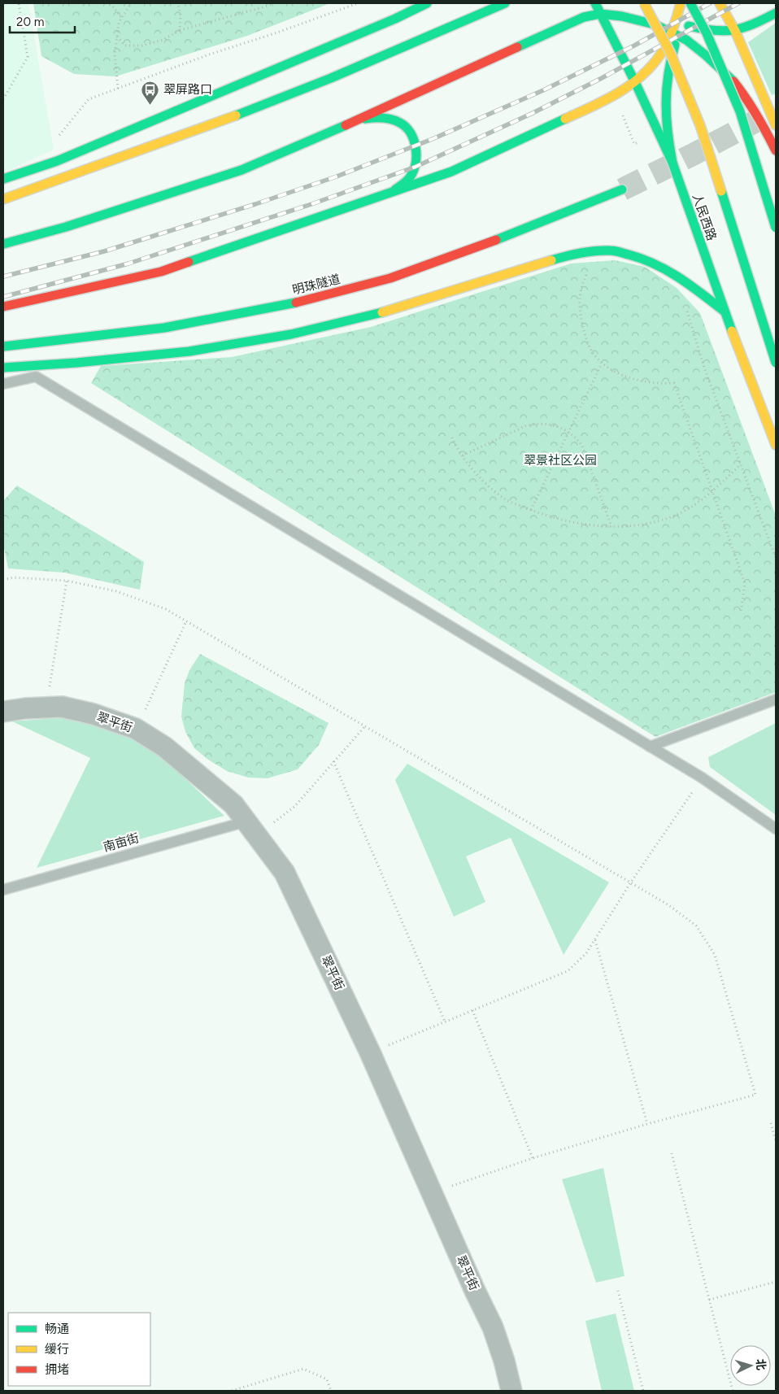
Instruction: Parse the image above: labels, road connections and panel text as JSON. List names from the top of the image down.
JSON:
{
  "streets": {
    "main road": ["人民西路", "明珠隧道"],
    "street": ["翠平街"],
    "lane": ["南亩街"]
  },
  "crossings": [
    ["翠平街", "南亩街"]
  ],
  "parks": ["翠景社区公园"],
  "places": {
    "bus stop": ["翠屏路口"]
  },
  "legend": ["畅通", "缓行", "拥堵"],
  "scale_bar": "20 m",
  "north": "right"
}
